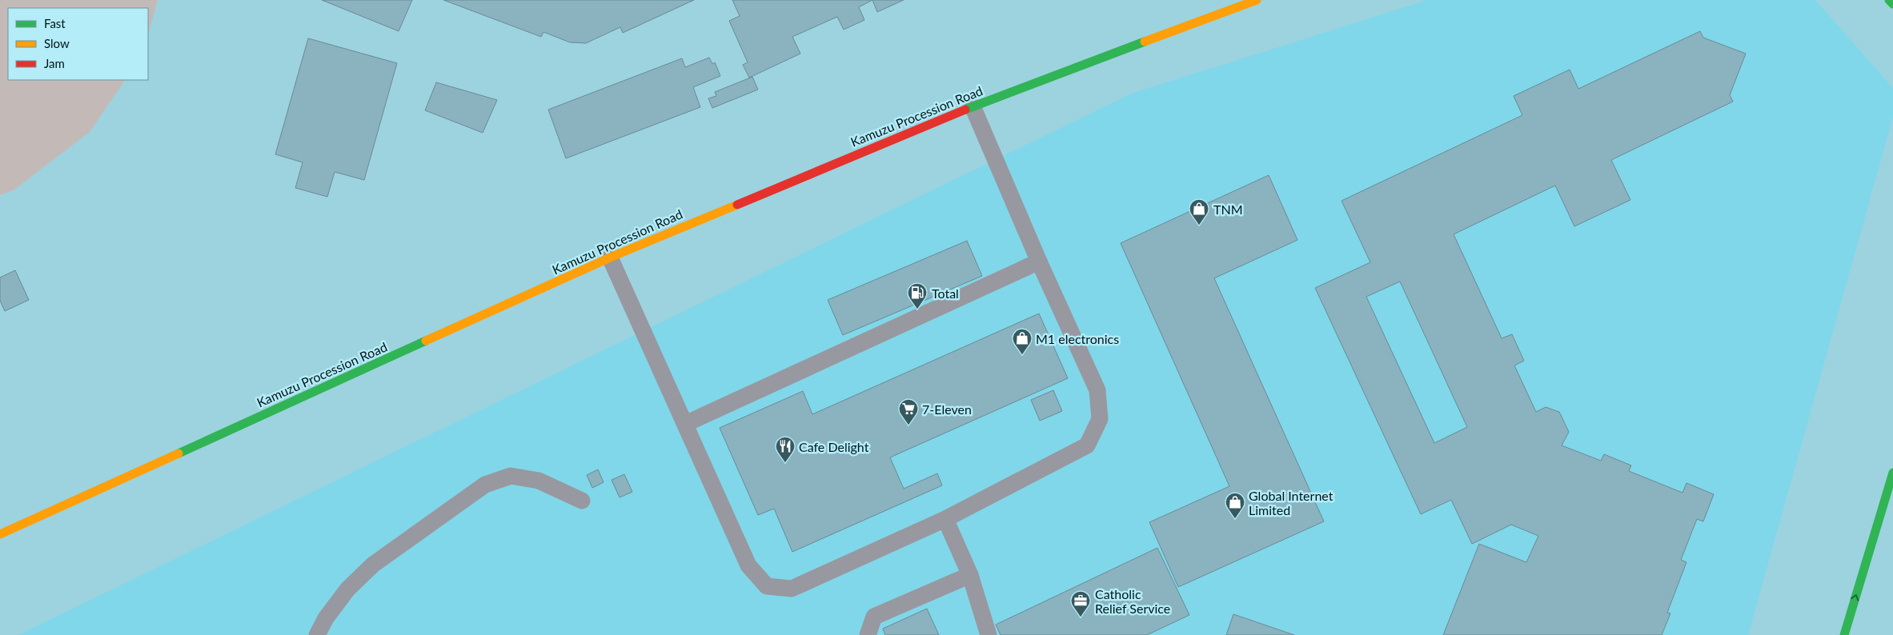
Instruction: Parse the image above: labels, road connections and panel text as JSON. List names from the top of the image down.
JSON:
{
  "streets": {
    "main road": ["Kamuzu Procession Road"]
  },
  "places": {
    "shop": ["TNM", "M1 electronics", "Global Internet Limited"],
    "fuel station": ["Total"],
    "supermarket": ["7-Eleven"],
    "restaurant": ["Cafe Delight"],
    "office": ["Catholic Relief Service"]
  },
  "legend": ["Fast", "Slow", "Jam"]
}
